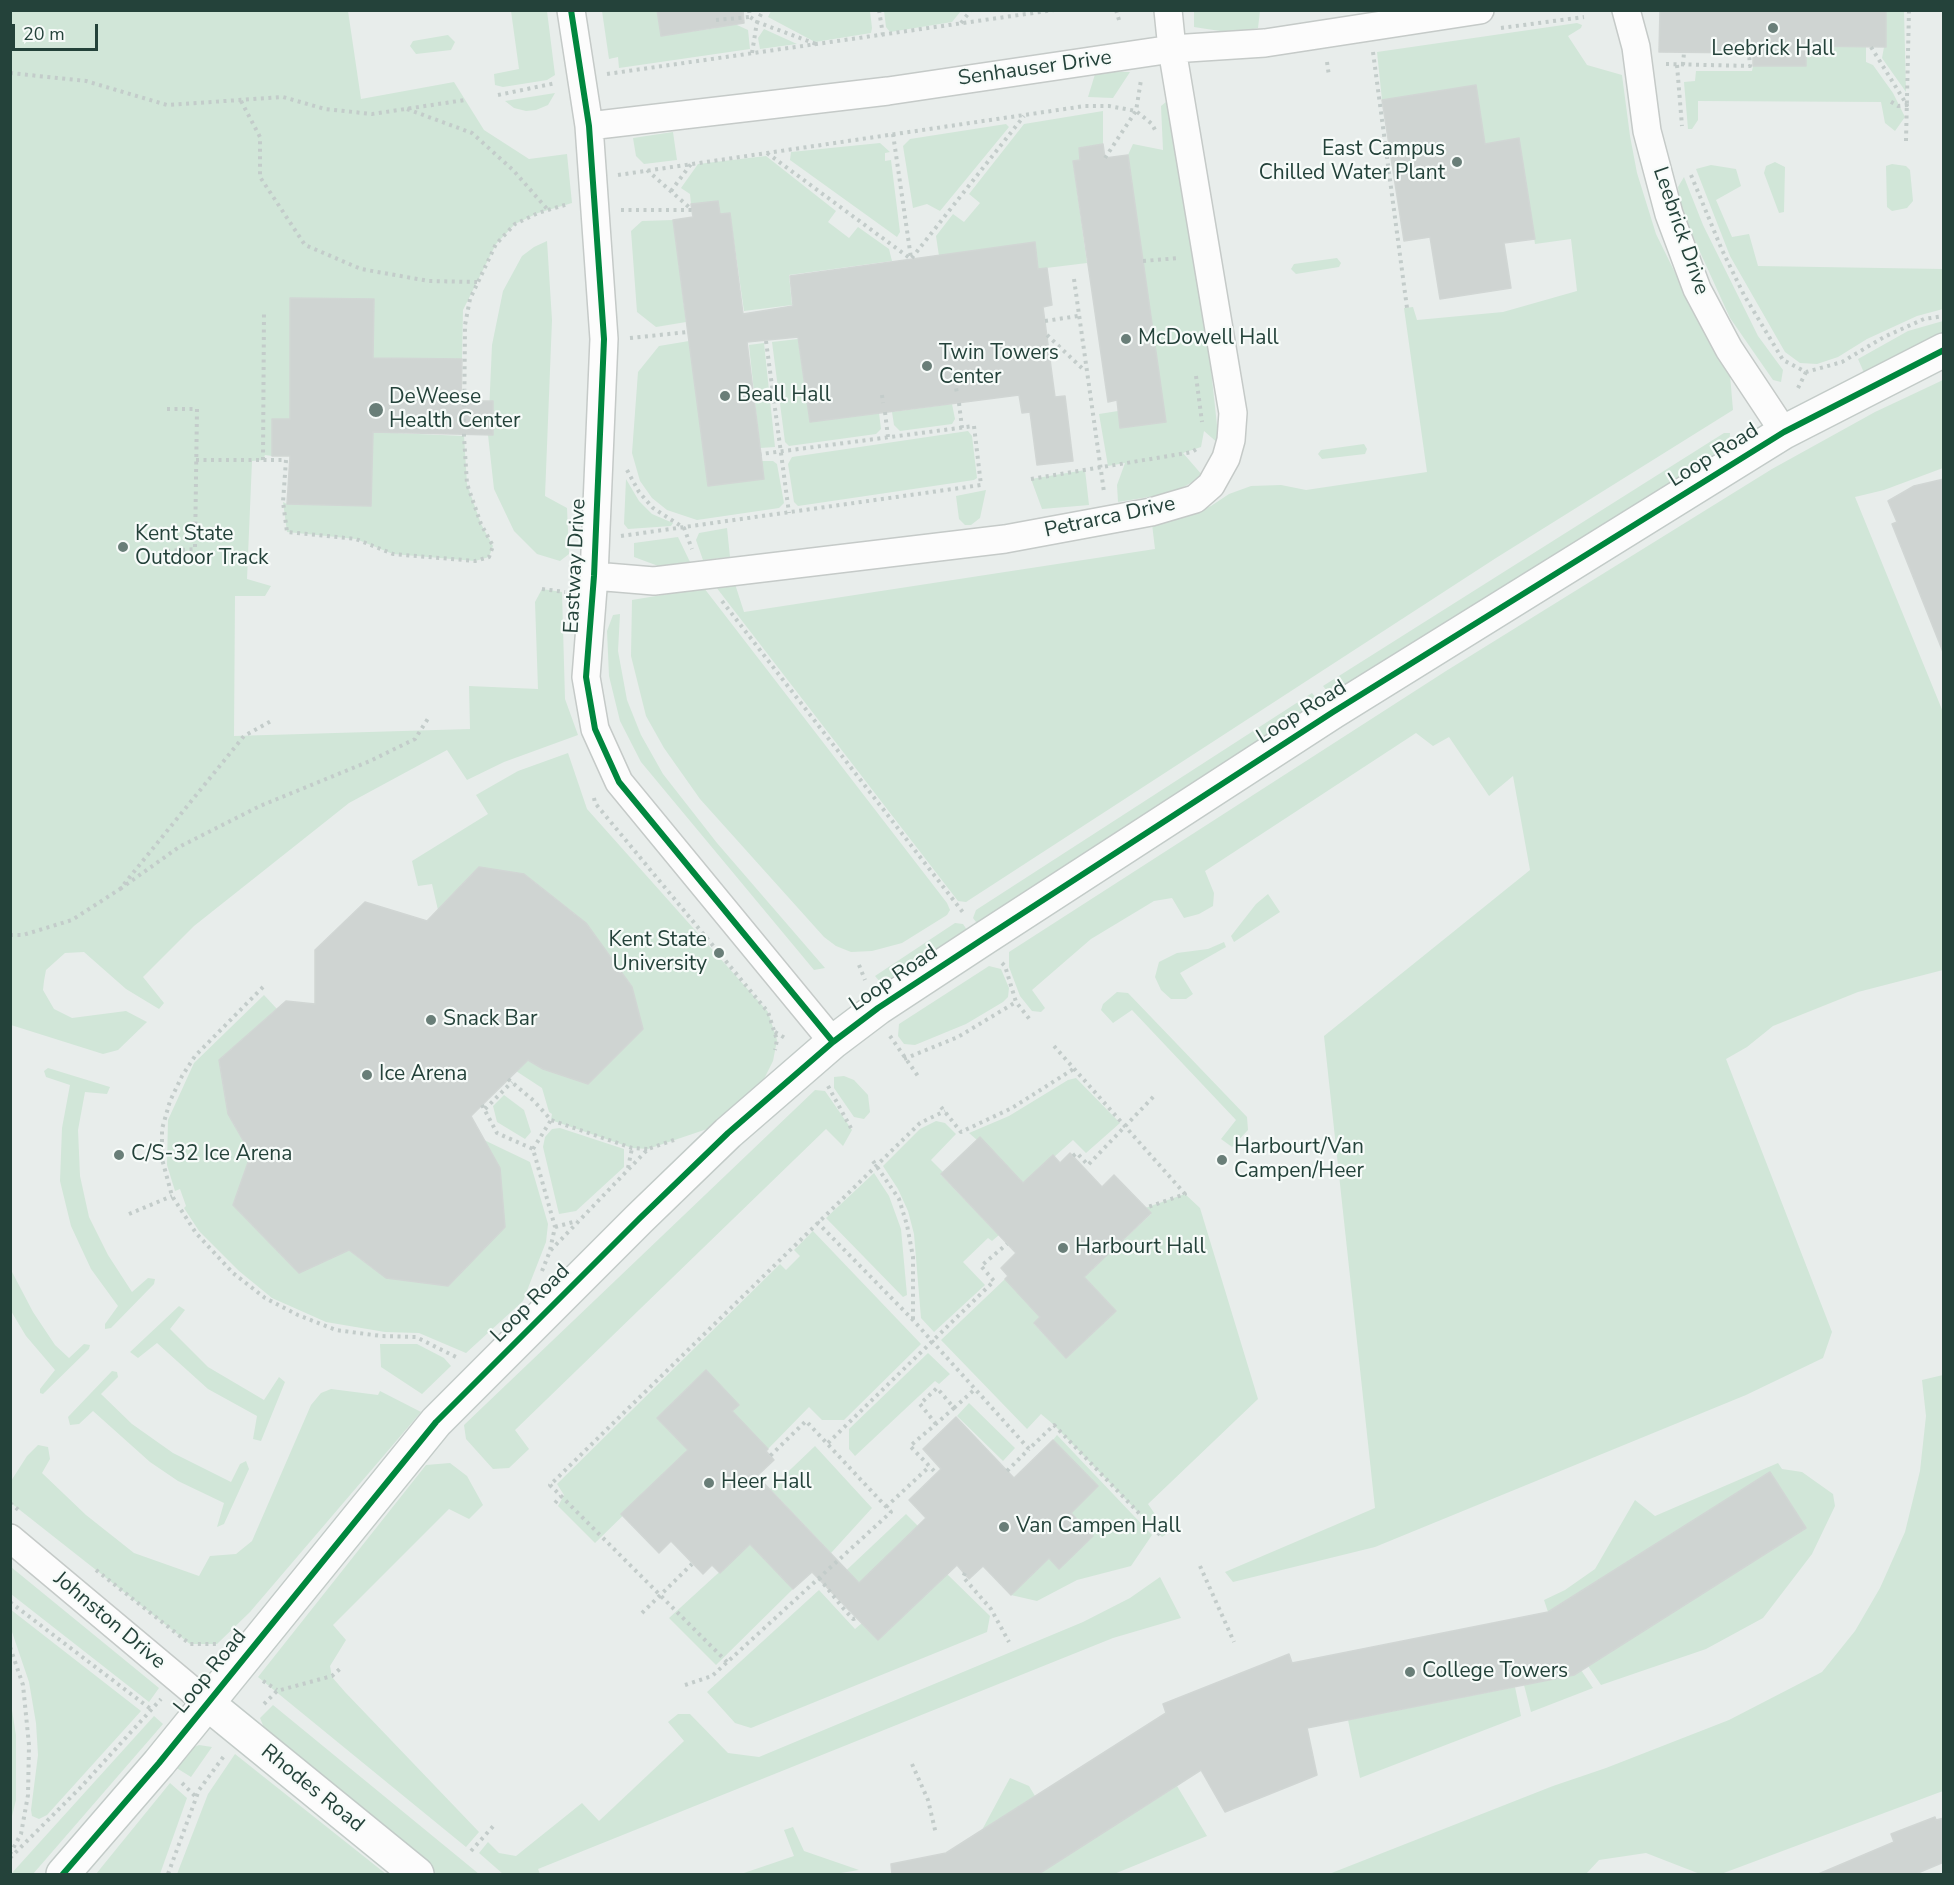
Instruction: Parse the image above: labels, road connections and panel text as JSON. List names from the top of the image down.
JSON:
{
  "streets": {
    "street": [
      "Senhauser Drive",
      "Leebrick Drive",
      "Loop Road",
      "Petrarca Drive",
      "Eastway Drive",
      "Johnston Drive",
      "Rhodes Road"
    ]
  },
  "crossings": [
    ["Senhauser Drive", "Petrarca Drive"],
    ["Senhauser Drive", "Eastway Drive"],
    ["Leebrick Drive", "Loop Road"],
    ["Loop Road", "Eastway Drive"],
    ["Loop Road", "Johnston Drive"],
    ["Loop Road", "Rhodes Road"],
    ["Petrarca Drive", "Eastway Drive"],
    ["Johnston Drive", "Rhodes Road"]
  ],
  "places": [
    "Leebrick Hall",
    "East Campus Chilled Water Plant",
    "McDowell Hall",
    "Twin Towers Center",
    "Beall Hall",
    "DeWeese Health Center",
    "Kent State Outdoor Track",
    "Kent State University",
    "Snack Bar",
    "Ice Arena",
    "C/S-32 Ice Arena",
    "Harbourt/Van Campen/Heer",
    "Harbourt Hall",
    "Heer Hall",
    "Van Campen Hall",
    "College Towers"
  ],
  "scale_bar": "20 m"
}
